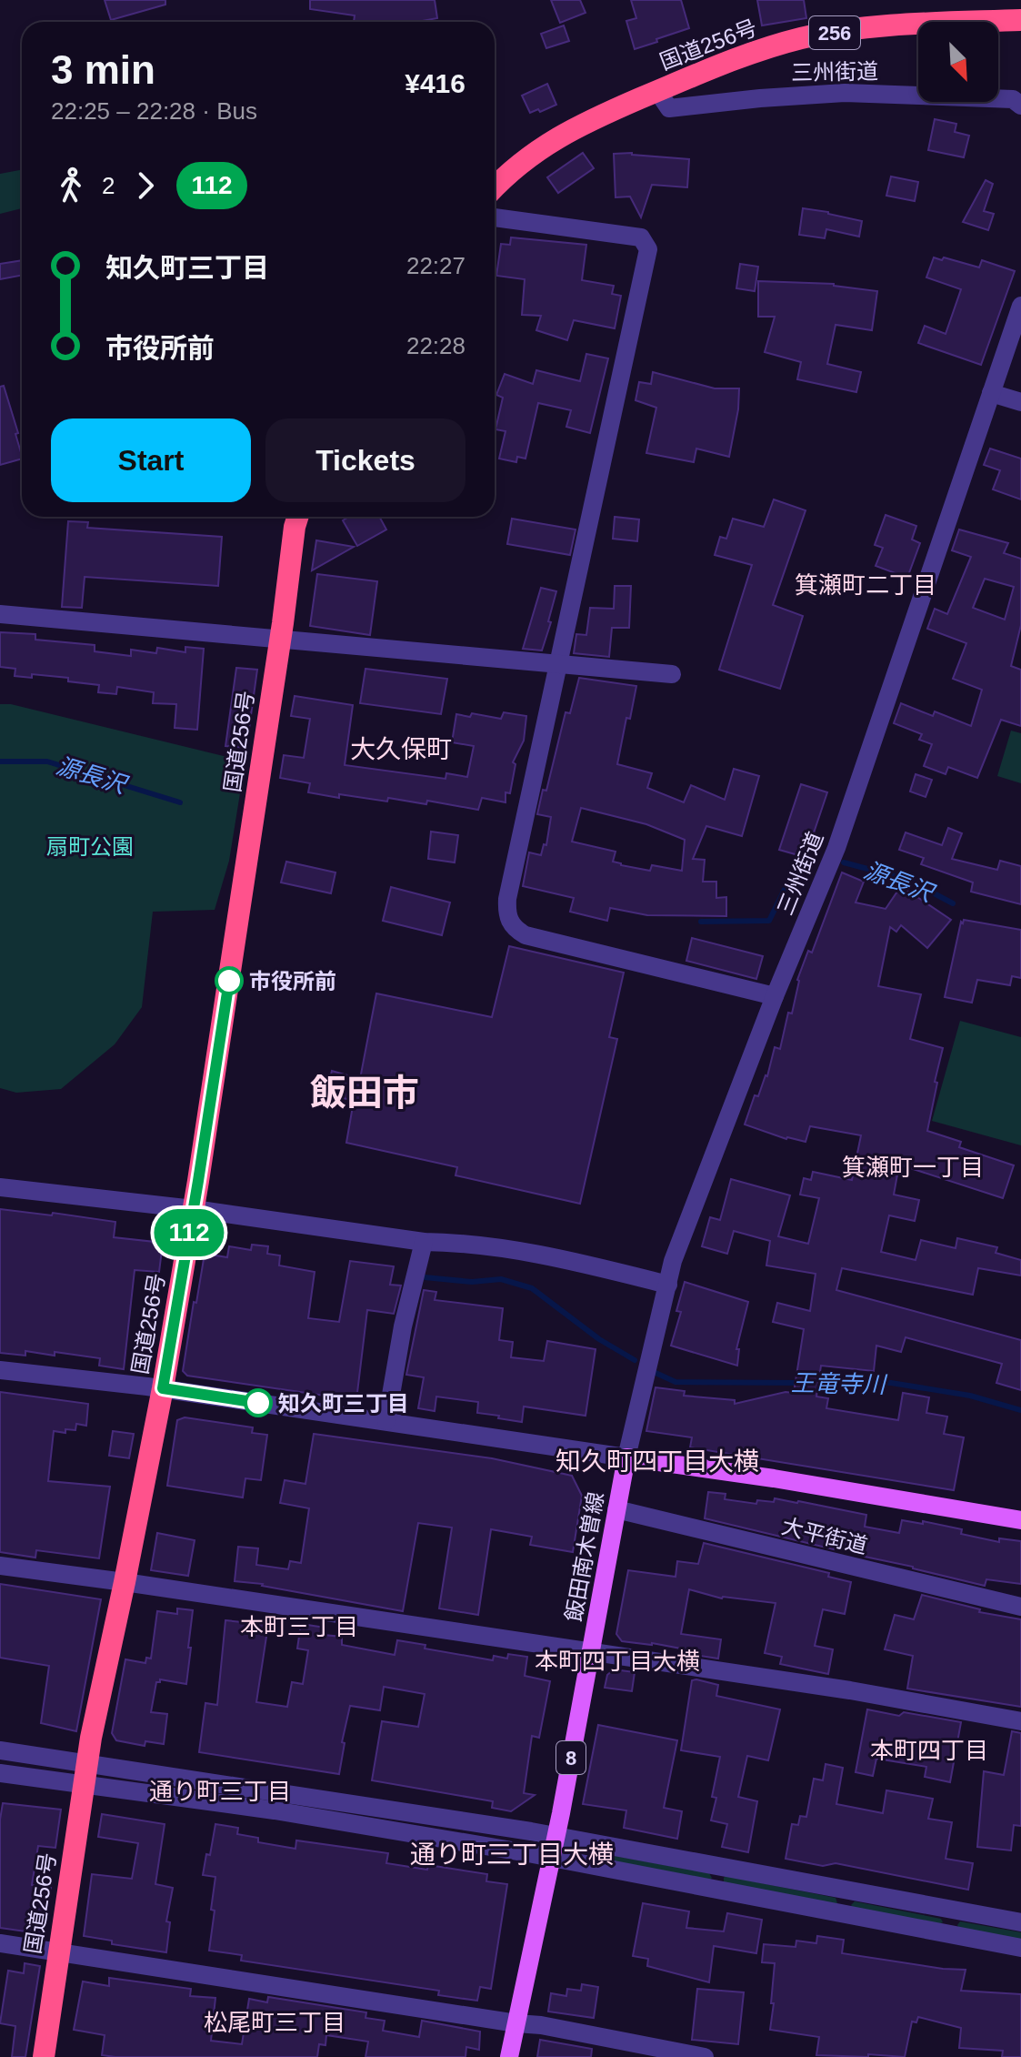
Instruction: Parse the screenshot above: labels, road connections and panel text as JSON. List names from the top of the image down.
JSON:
{
  "streets": {
    "highway": ["256", "国道256号"],
    "main road": ["飯田南木曽線", "8"],
    "street": ["三州街道", "大平街道"]
  },
  "crossings": [
    ["国道256号", "三州街道"],
    ["三州街道", "飯田南木曽線"],
    ["大平街道", "飯田南木曽線"]
  ],
  "districts": [
    "箕瀬町二丁目",
    "大久保町",
    "飯田市",
    "箕瀬町一丁目",
    "知久町四丁目大横",
    "本町三丁目",
    "本町四丁目大横",
    "本町四丁目",
    "通り町三丁目",
    "通り町三丁目大横",
    "松尾町三丁目"
  ],
  "water": ["源長沢", "王竜寺川"],
  "parks": ["扇町公園"],
  "places": ["市役所前", "知久町三丁目"],
  "lines": ["bus line 112"],
  "north": "bottom right",
  "page": {
    "on_map": "112",
    "heading": ["3 min", "22:25 – 22:28 · Bus", "¥416"],
    "legs": ["2", "112"],
    "list": [
      {
        "name": "知久町三丁目",
        "value": "22:27"
      },
      {
        "name": "市役所前",
        "value": "22:28"
      }
    ],
    "buttons": ["Start", "Tickets"]
  }
}
